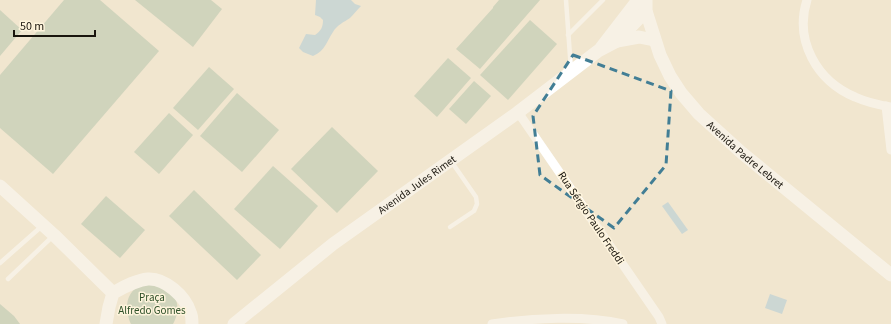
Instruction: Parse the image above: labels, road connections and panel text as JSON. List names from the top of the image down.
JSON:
{
  "streets": {
    "street": ["Avenida Padre Lebret", "Avenida Jules Rimet", "Rua Sérgio Paulo Freddi"]
  },
  "crossings": [
    ["Avenida Padre Lebret", "Avenida Jules Rimet"],
    ["Avenida Jules Rimet", "Rua Sérgio Paulo Freddi"]
  ],
  "parks": ["Praça Alfredo Gomes"],
  "scale_bar": "50 m"
}
